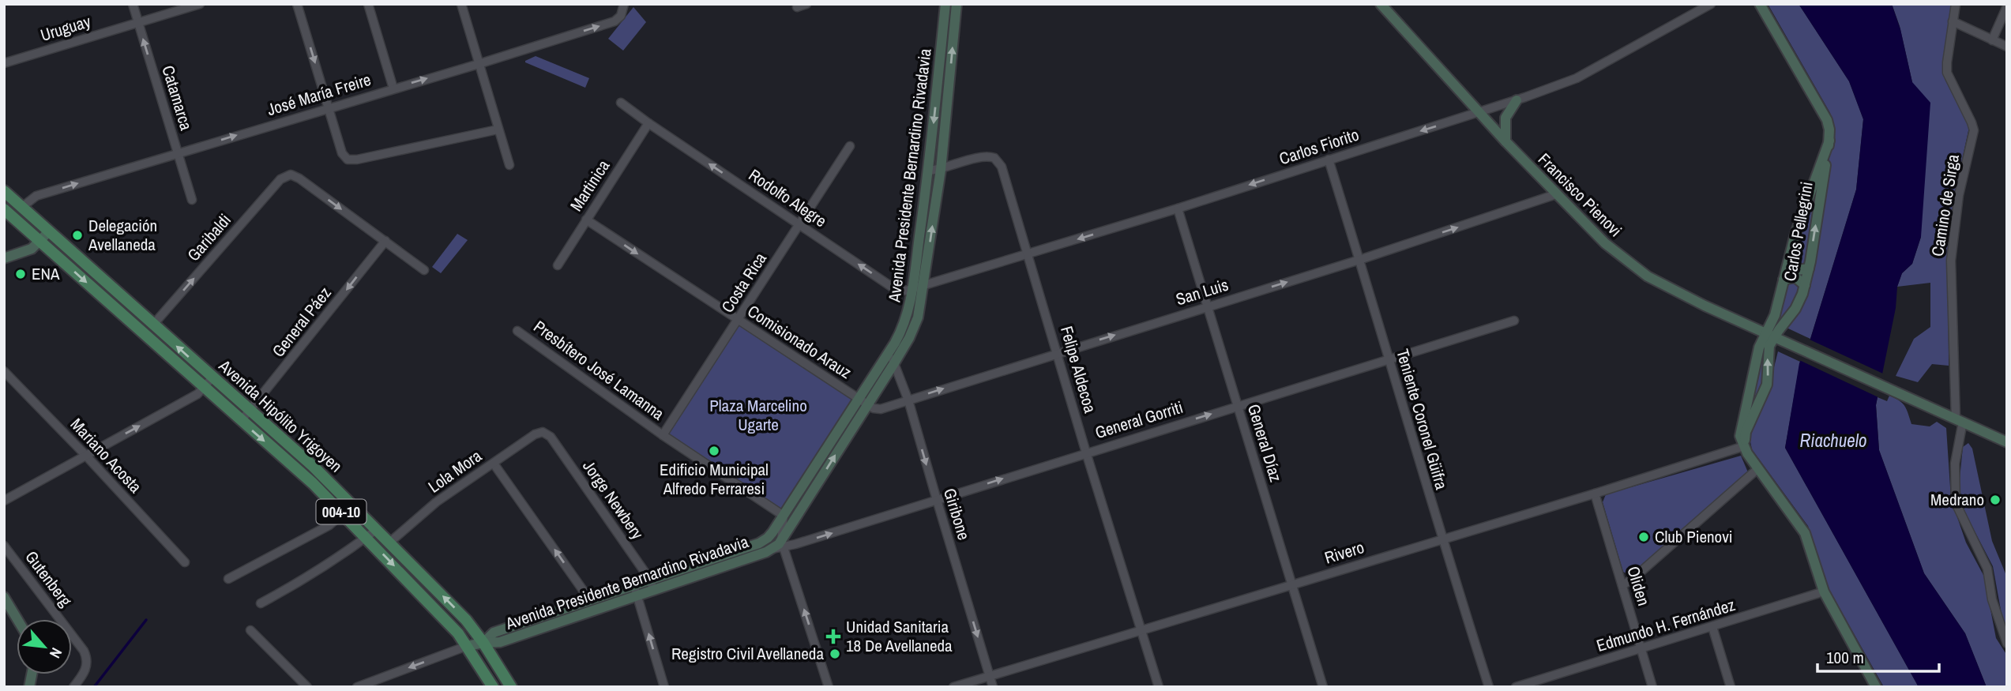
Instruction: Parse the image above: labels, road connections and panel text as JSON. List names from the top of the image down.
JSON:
{
  "streets": {
    "main road": [
      "Avenida Presidente Bernardino Rivadavia",
      "Francisco Pienovi",
      "Carlos Pellegrini",
      "Avenida Hipólito Yrigoyen",
      "004-10"
    ],
    "street": [
      "Uruguay",
      "José María Freire",
      "Catamarca",
      "Carlos Fiorito",
      "Martinica",
      "Rodolfo Alegre",
      "Camino de Sirga",
      "Garibaldi",
      "Costa Rica",
      "San Luis",
      "General Páez",
      "Comisionado Arauz",
      "Felipe Aldecoa",
      "Presbítero José Lamanna",
      "Teniente Coronel Güifra",
      "General Gorriti",
      "General Díaz",
      "Mariano Acosta",
      "Lola Mora",
      "Jorge Newbery",
      "Giribone",
      "Rivero",
      "Gutenberg",
      "Oliden",
      "Edmundo H. Fernández"
    ]
  },
  "crossings": [
    ["Uruguay", "Catamarca"],
    ["José María Freire", "Catamarca"],
    ["José María Freire", "Avenida Hipólito Yrigoyen"],
    ["Carlos Fiorito", "Avenida Presidente Bernardino Rivadavia"],
    ["Carlos Fiorito", "Francisco Pienovi"],
    ["Carlos Fiorito", "Rodolfo Alegre"],
    ["Carlos Fiorito", "Felipe Aldecoa"],
    ["Carlos Fiorito", "Teniente Coronel Güifra"],
    ["Carlos Fiorito", "General Díaz"],
    ["Avenida Presidente Bernardino Rivadavia", "Rodolfo Alegre"],
    ["Avenida Presidente Bernardino Rivadavia", "San Luis"],
    ["Avenida Presidente Bernardino Rivadavia", "Comisionado Arauz"],
    ["Avenida Presidente Bernardino Rivadavia", "Felipe Aldecoa"],
    ["Avenida Presidente Bernardino Rivadavia", "Presbítero José Lamanna"],
    ["Avenida Presidente Bernardino Rivadavia", "Avenida Hipólito Yrigoyen"],
    ["Avenida Presidente Bernardino Rivadavia", "General Gorriti"],
    ["Avenida Presidente Bernardino Rivadavia", "Jorge Newbery"],
    ["Avenida Presidente Bernardino Rivadavia", "Giribone"],
    ["Martinica", "Rodolfo Alegre"],
    ["Martinica", "Comisionado Arauz"],
    ["Francisco Pienovi", "Camino de Sirga"],
    ["Francisco Pienovi", "Carlos Pellegrini"],
    ["Francisco Pienovi", "San Luis"],
    ["Rodolfo Alegre", "Costa Rica"],
    ["Carlos Pellegrini", "Rivero"],
    ["Garibaldi", "General Páez"],
    ["Garibaldi", "Avenida Hipólito Yrigoyen"],
    ["Costa Rica", "Comisionado Arauz"],
    ["Costa Rica", "Presbítero José Lamanna"],
    ["San Luis", "Comisionado Arauz"],
    ["San Luis", "Felipe Aldecoa"],
    ["San Luis", "Teniente Coronel Güifra"],
    ["San Luis", "General Díaz"],
    ["San Luis", "Giribone"],
    ["General Páez", "Avenida Hipólito Yrigoyen"],
    ["Felipe Aldecoa", "General Gorriti"],
    ["Felipe Aldecoa", "Rivero"],
    ["Avenida Hipólito Yrigoyen", "Lola Mora"],
    ["Teniente Coronel Güifra", "General Gorriti"],
    ["Teniente Coronel Güifra", "Rivero"],
    ["General Gorriti", "General Díaz"],
    ["General Gorriti", "Giribone"],
    ["General Díaz", "Rivero"],
    ["Lola Mora", "Jorge Newbery"],
    ["Giribone", "Rivero"],
    ["Rivero", "Oliden"],
    ["Oliden", "Edmundo H. Fernández"]
  ],
  "one_way": [
    "José María Freire",
    "Catamarca",
    "Carlos Fiorito",
    "Rodolfo Alegre",
    "San Luis",
    "General Páez",
    "Comisionado Arauz",
    "General Gorriti",
    "Giribone"
  ],
  "water": ["Riachuelo"],
  "parks": ["Plaza Marcelino Ugarte"],
  "places": {
    "other": [
      "Delegación Avellaneda",
      "ENA",
      "Edificio Municipal Alfredo Ferraresi",
      "Medrano",
      "Club Pienovi",
      "Registro Civil Avellaneda"
    ],
    "health": ["Unidad Sanitaria 18 De Avellaneda"]
  },
  "scale_bar": "100 m",
  "north": "bottom right"
}
